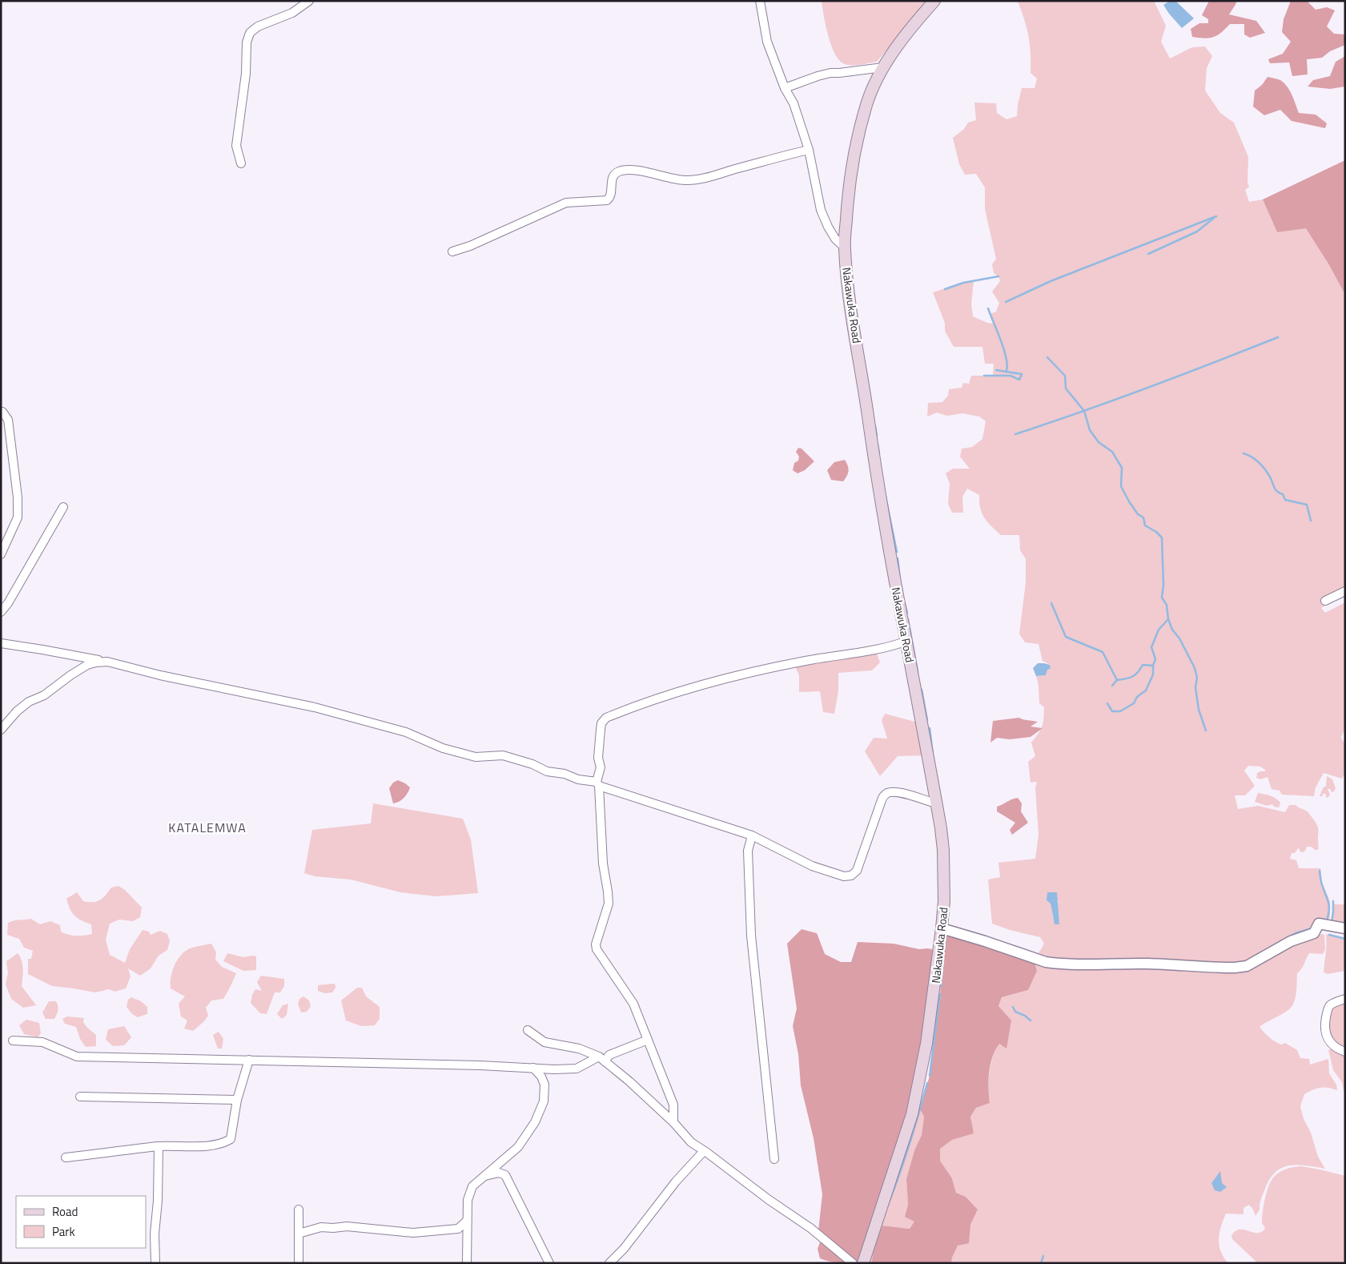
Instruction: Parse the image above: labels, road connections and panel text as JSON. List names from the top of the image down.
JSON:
{
  "streets": {
    "main road": ["Nakawuka Road"]
  },
  "districts": ["KATALEMWA"],
  "legend": ["Road", "Park"]
}
